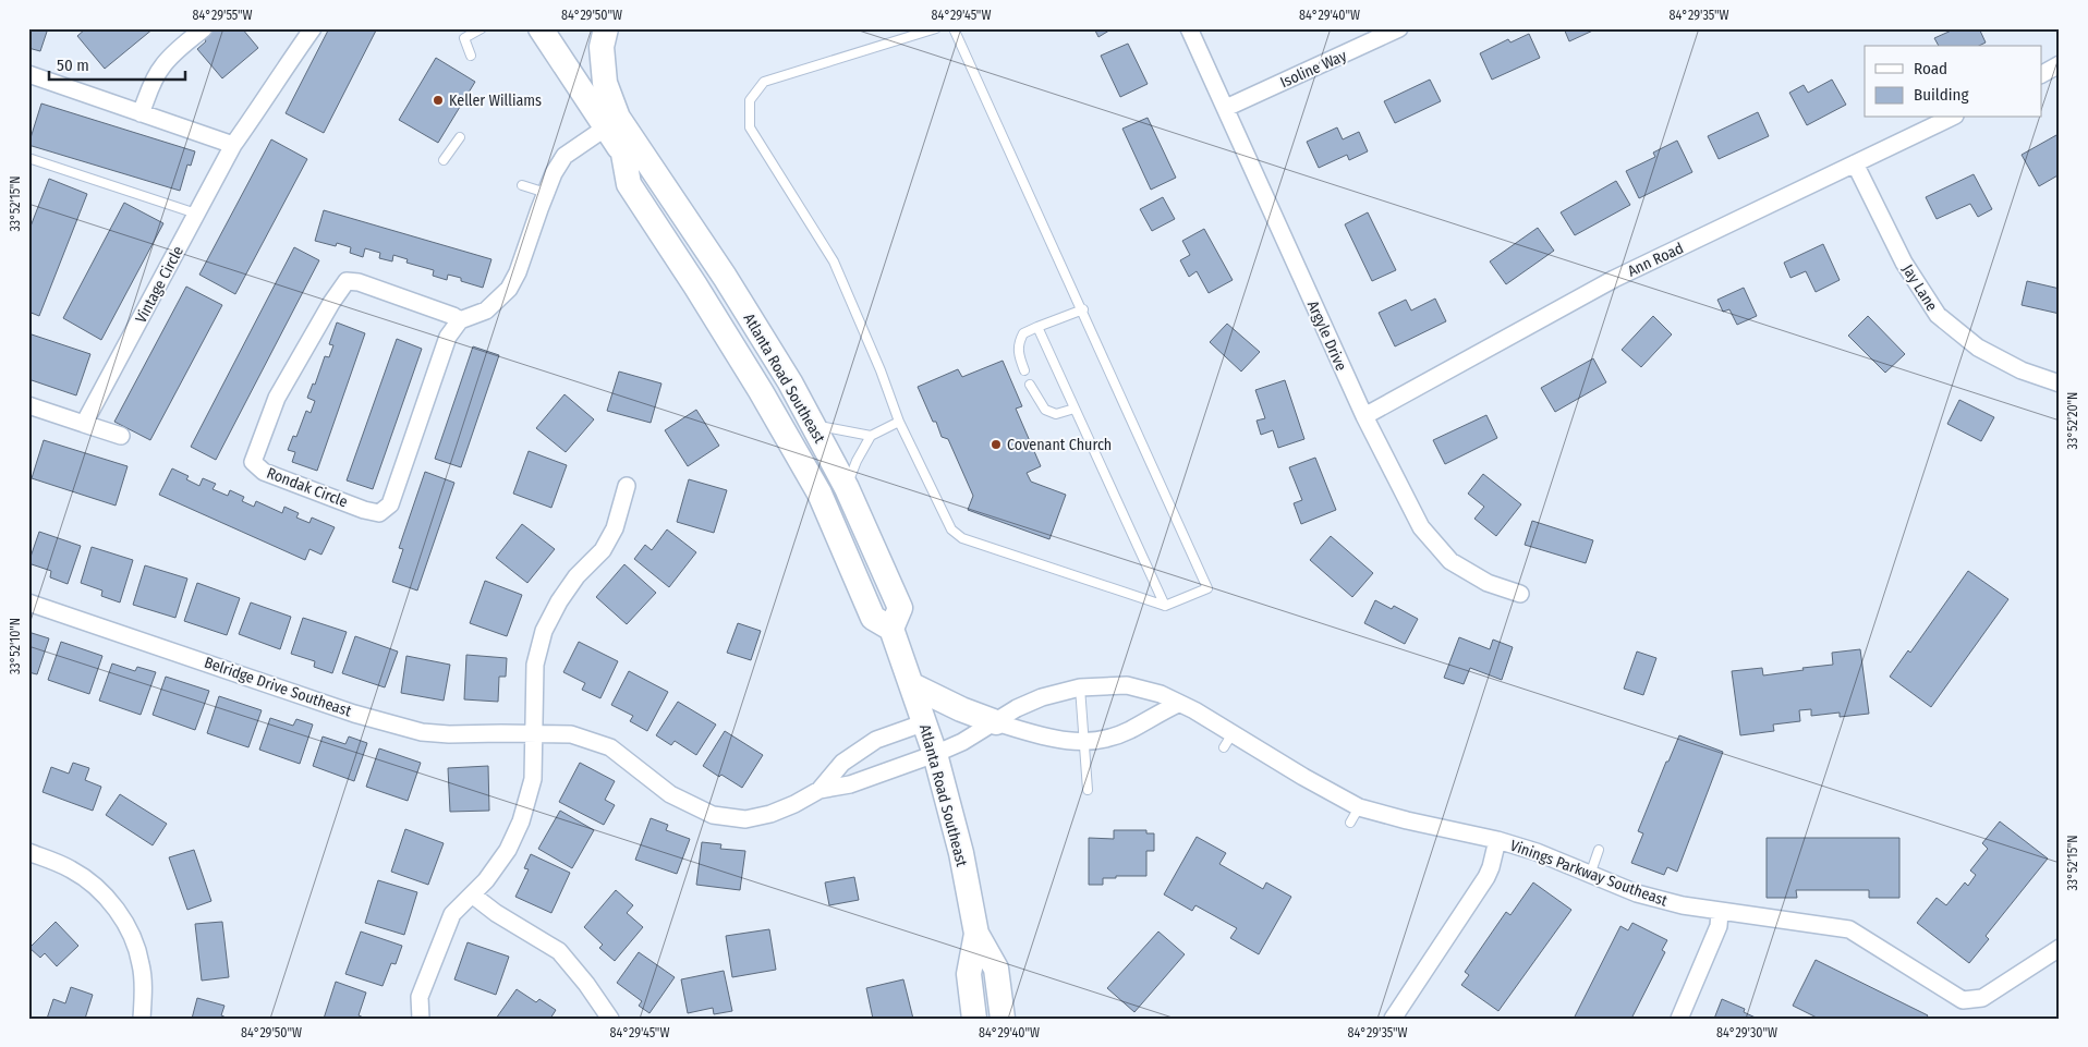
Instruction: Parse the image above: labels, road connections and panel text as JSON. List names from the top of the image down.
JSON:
{
  "streets": {
    "main road": ["Atlanta Road Southeast"],
    "street": [
      "Isoline Way",
      "Ann Road",
      "Vintage Circle",
      "Jay Lane",
      "Argyle Drive",
      "Rondak Circle",
      "Belridge Drive Southeast",
      "Vinings Parkway Southeast"
    ]
  },
  "crossings": [
    ["Isoline Way", "Argyle Drive"],
    ["Ann Road", "Jay Lane"],
    ["Ann Road", "Argyle Drive"],
    ["Atlanta Road Southeast", "Belridge Drive Southeast"],
    ["Atlanta Road Southeast", "Vinings Parkway Southeast"],
    ["Belridge Drive Southeast", "Vinings Parkway Southeast"]
  ],
  "places": ["Keller Williams", "Covenant Church"],
  "legend": ["Road", "Building"],
  "scale_bar": "50 m",
  "coordinates": [
    "84°29'55\"W",
    "84°29'50\"W",
    "84°29'45\"W",
    "84°29'40\"W",
    "84°29'35\"W",
    "33°52'15\"N",
    "33°52'20\"N",
    "33°52'10\"N",
    "84°29'30\"W"
  ]
}
